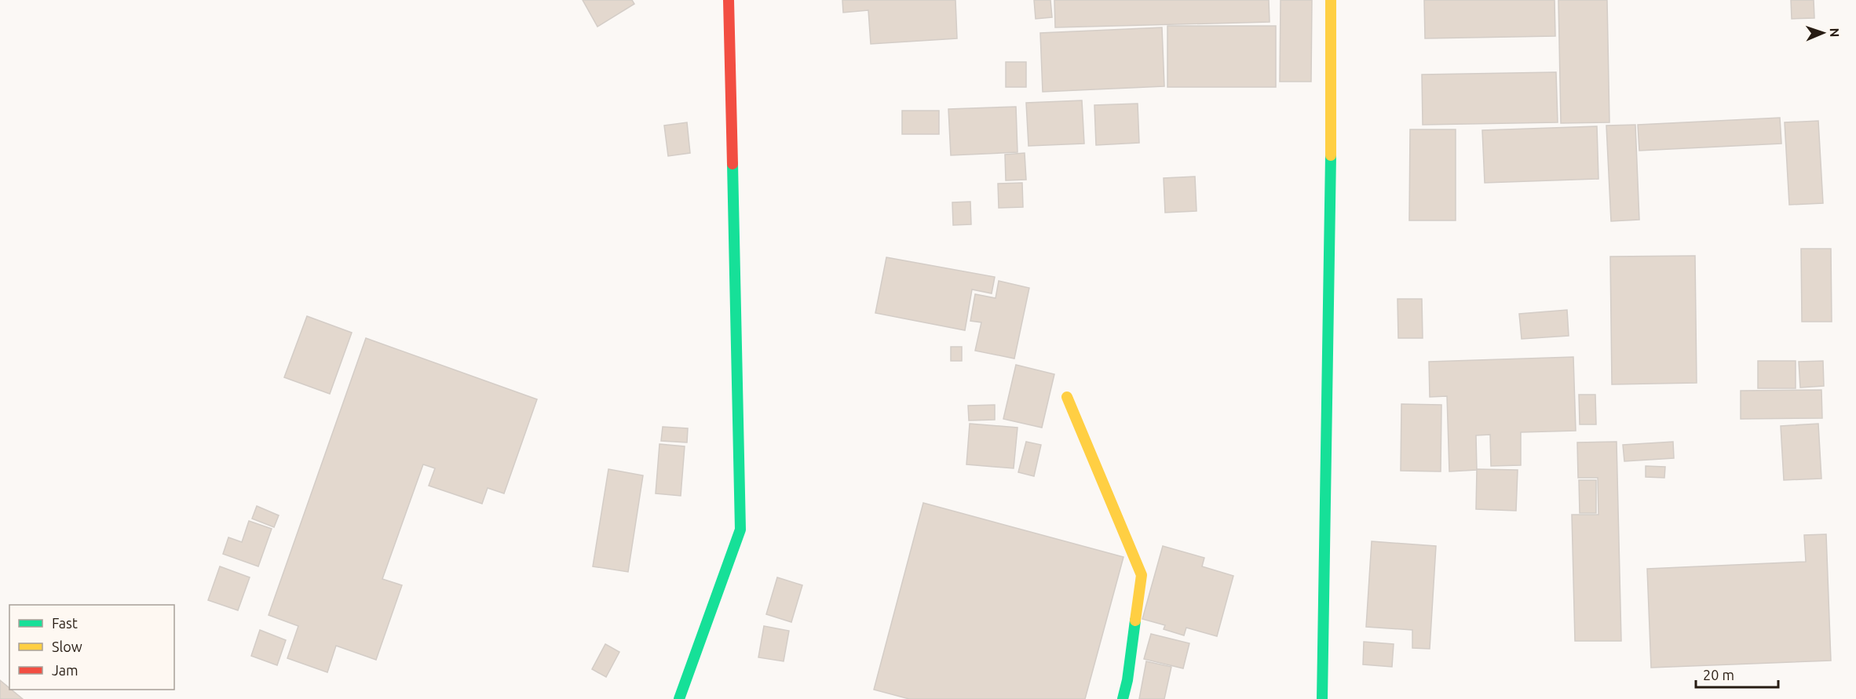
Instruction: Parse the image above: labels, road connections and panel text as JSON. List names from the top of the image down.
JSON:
{
  "legend": ["Fast", "Slow", "Jam"],
  "scale_bar": "20 m",
  "north": "right"
}
